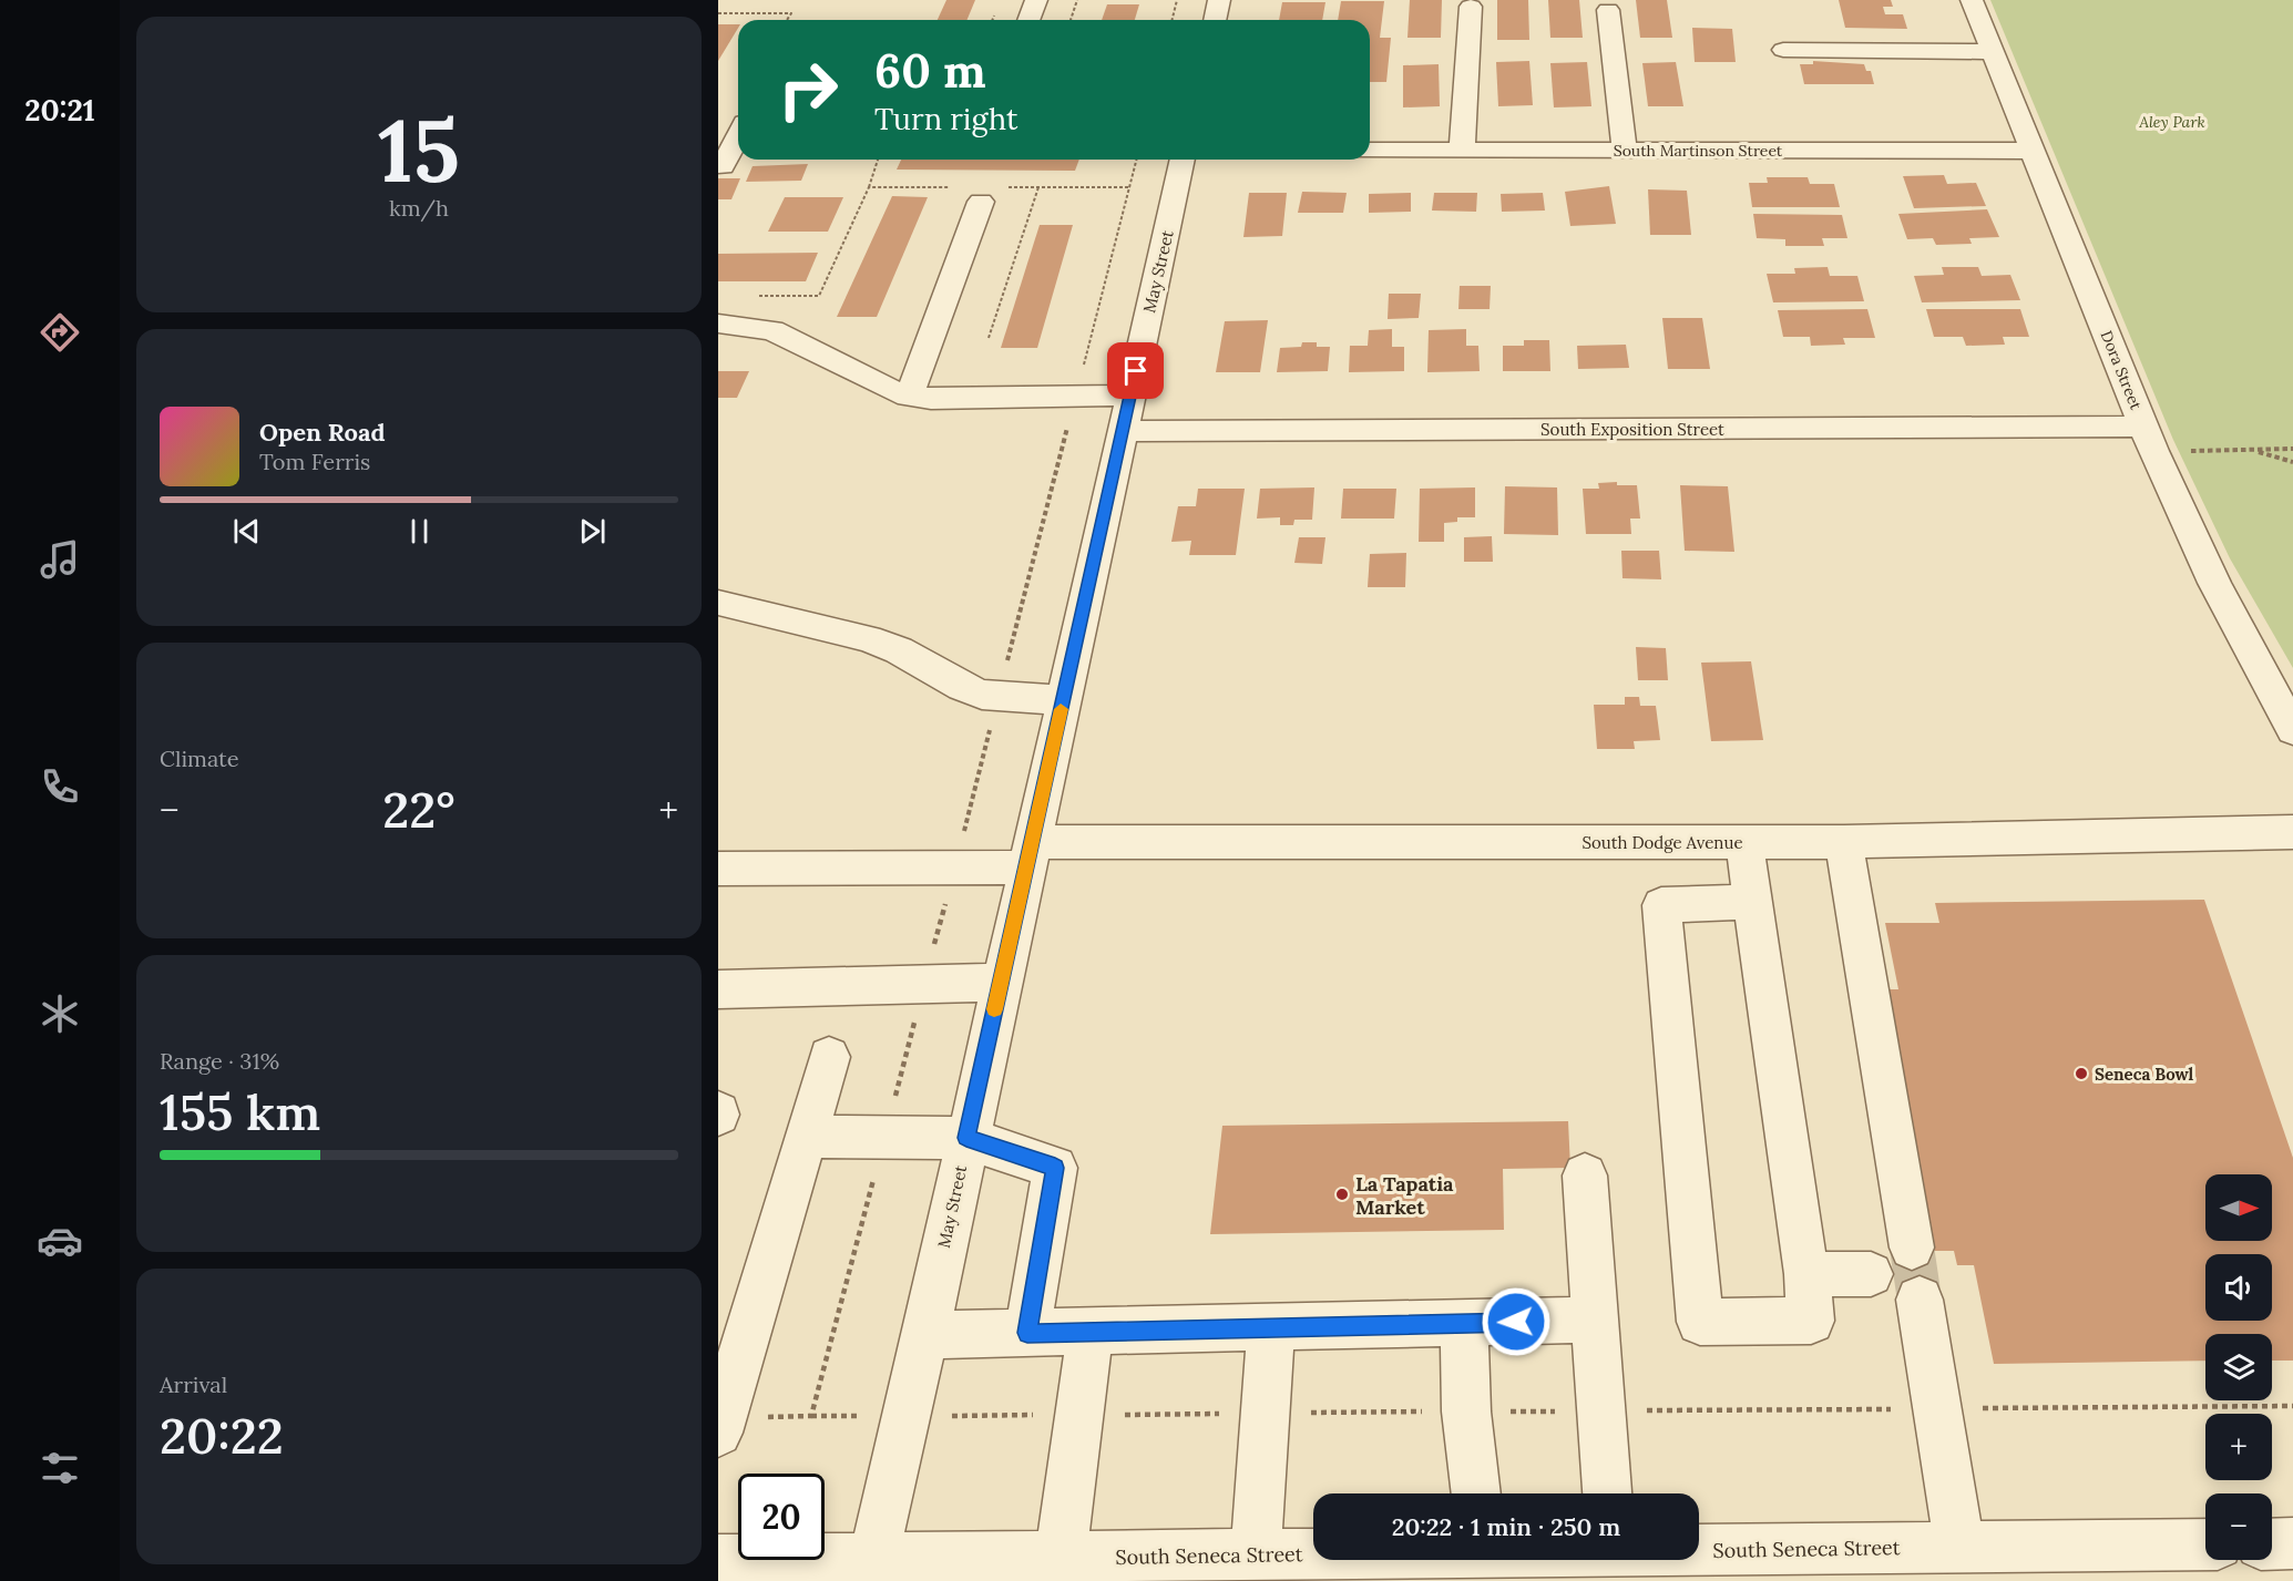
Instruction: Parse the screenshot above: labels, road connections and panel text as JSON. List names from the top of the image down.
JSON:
{
  "streets": {
    "street": [
      "South Martinson Street",
      "May Street",
      "Dora Street",
      "South Exposition Street",
      "South Dodge Avenue",
      "South Seneca Street"
    ]
  },
  "crossings": [
    ["South Martinson Street", "Dora Street"],
    ["May Street", "South Exposition Street"],
    ["May Street", "South Dodge Avenue"],
    ["May Street", "South Seneca Street"],
    ["Dora Street", "South Exposition Street"]
  ],
  "parks": ["Aley Park"],
  "places": ["Seneca Bowl", "La Tapatia Market"],
  "north": "right",
  "page": {
    "tabs": "20:21",
    "tile": [
      ["15", "km/h"],
      "Climate",
      ["Range · 31%", "155 km"],
      ["Arrival", "20:22"]
    ],
    "turn": ["60 m", "Turn right"],
    "song": ["Open Road", "Tom Ferris"],
    "heat": ["−", "22°", "+"],
    "map_buttons": ["+", "−"],
    "limit": "20",
    "trip": "20:22 · 1 min · 250 m"
  }
}
